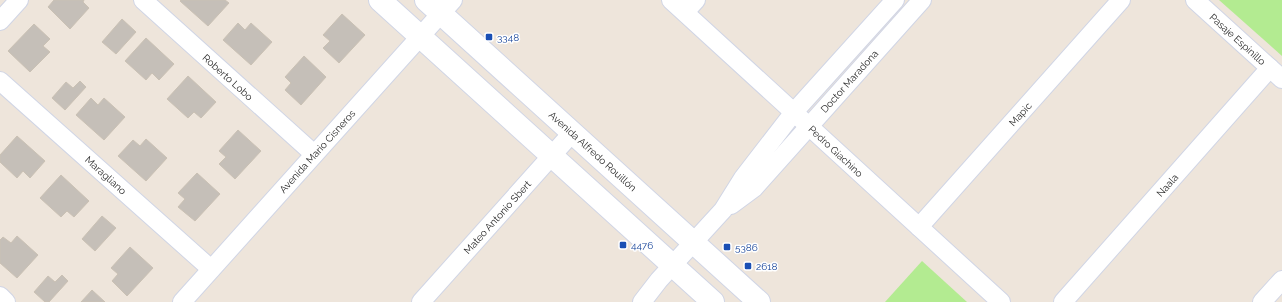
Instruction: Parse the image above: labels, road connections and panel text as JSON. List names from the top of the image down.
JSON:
{
  "streets": {
    "street": [
      "Pasaje Espinillo",
      "Roberto Lobo",
      "Doctor Maradona",
      "Mapic",
      "Avenida Mario Cisneros",
      "Avenida Alfredo Rouillón",
      "Pedro Giachino",
      "Maragliano",
      "Naala",
      "Mateo Antonio Sbert"
    ]
  },
  "crossings": [
    ["Pasaje Espinillo", "Naala"],
    ["Roberto Lobo", "Avenida Mario Cisneros"],
    ["Doctor Maradona", "Avenida Alfredo Rouillón"],
    ["Doctor Maradona", "Pedro Giachino"],
    ["Mapic", "Pedro Giachino"],
    ["Avenida Mario Cisneros", "Avenida Alfredo Rouillón"],
    ["Avenida Mario Cisneros", "Maragliano"],
    ["Avenida Alfredo Rouillón", "Mateo Antonio Sbert"]
  ],
  "places": {
    "transit": [
      "3348",
      "4476",
      "5386",
      "2618"
    ]
  }
}
